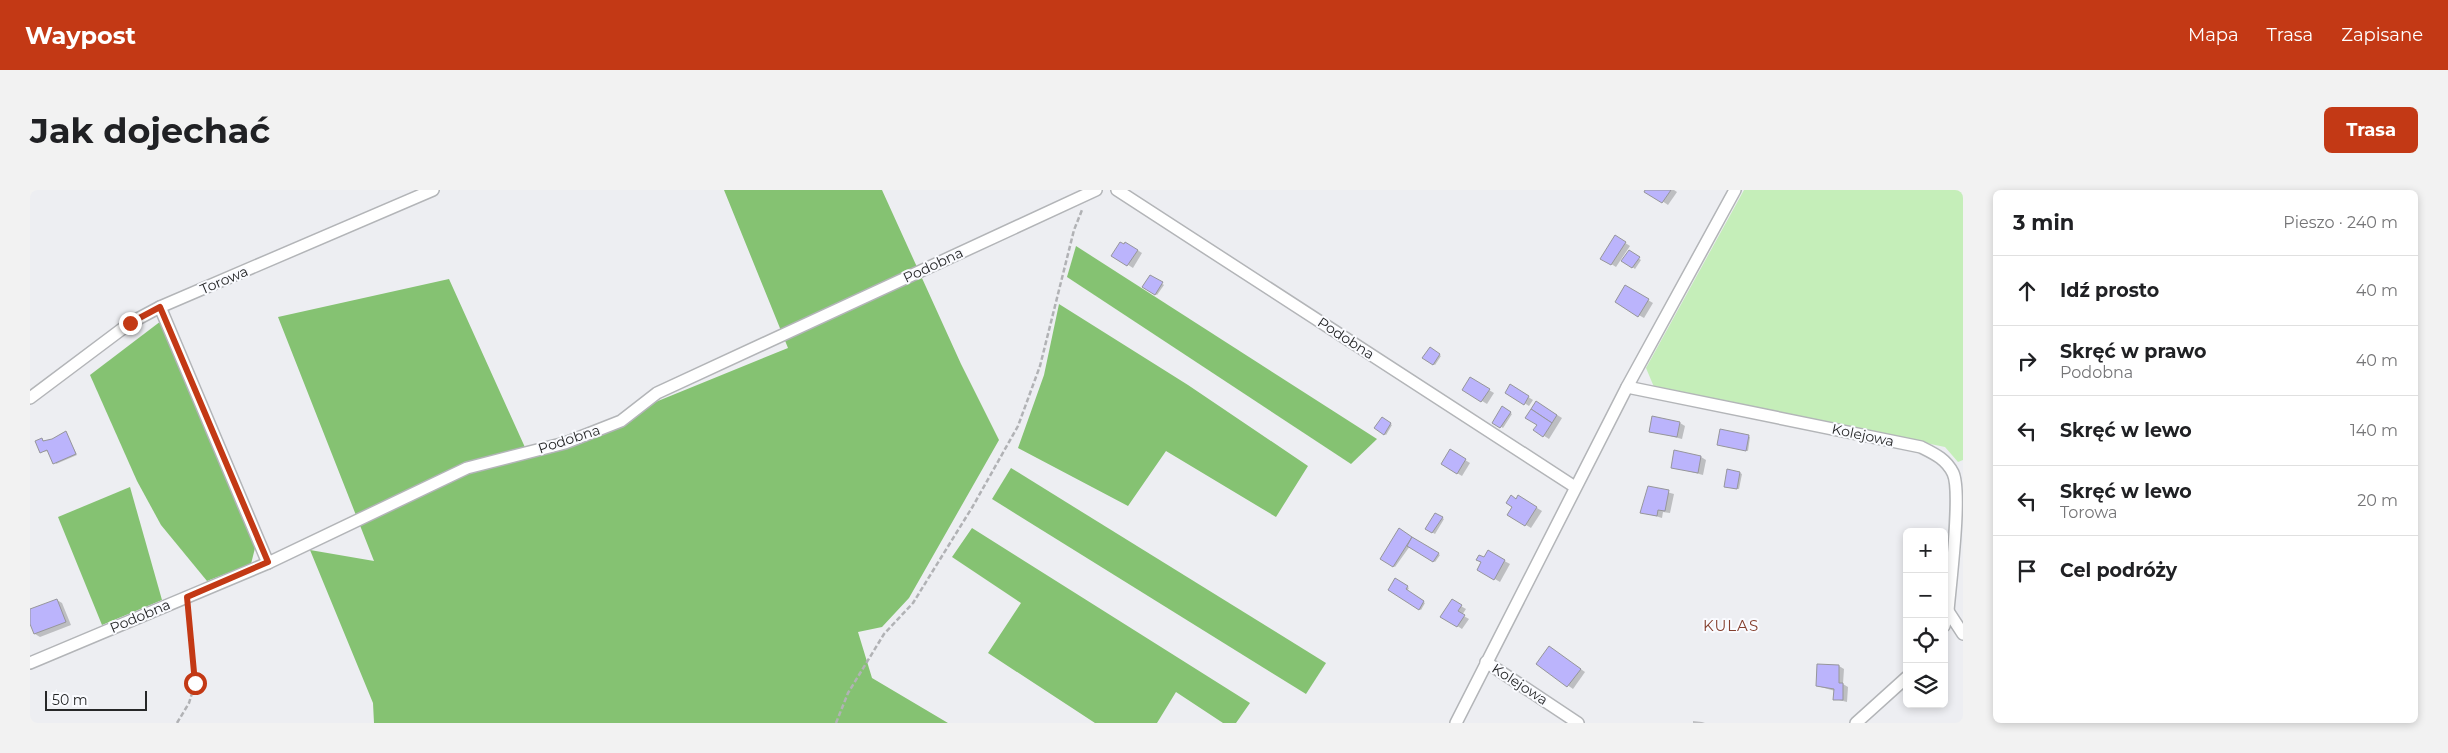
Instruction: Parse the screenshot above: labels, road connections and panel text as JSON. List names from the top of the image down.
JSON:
{
  "streets": {
    "street": ["Podobna", "Torowa", "Kolejowa"]
  },
  "crossings": [
    ["Podobna", "Kolejowa"]
  ],
  "districts": ["KULAS"],
  "scale_bar": "50 m",
  "page": {
    "header": "Waypost",
    "nav": ["Mapa", "Trasa", "Zapisane"],
    "buttons": "Trasa",
    "title": "Jak dojechać",
    "heading": ["3 min", "Pieszo · 240 m"],
    "list": [
      ["Idź prosto", "40 m"],
      ["Skręć w prawo", "Podobna", "40 m"],
      ["Skręć w lewo", "140 m"],
      ["Skręć w lewo", "Torowa", "20 m"],
      "Cel podróży"
    ],
    "map_buttons": ["+", "−"],
    "scale": "50 m"
  }
}
